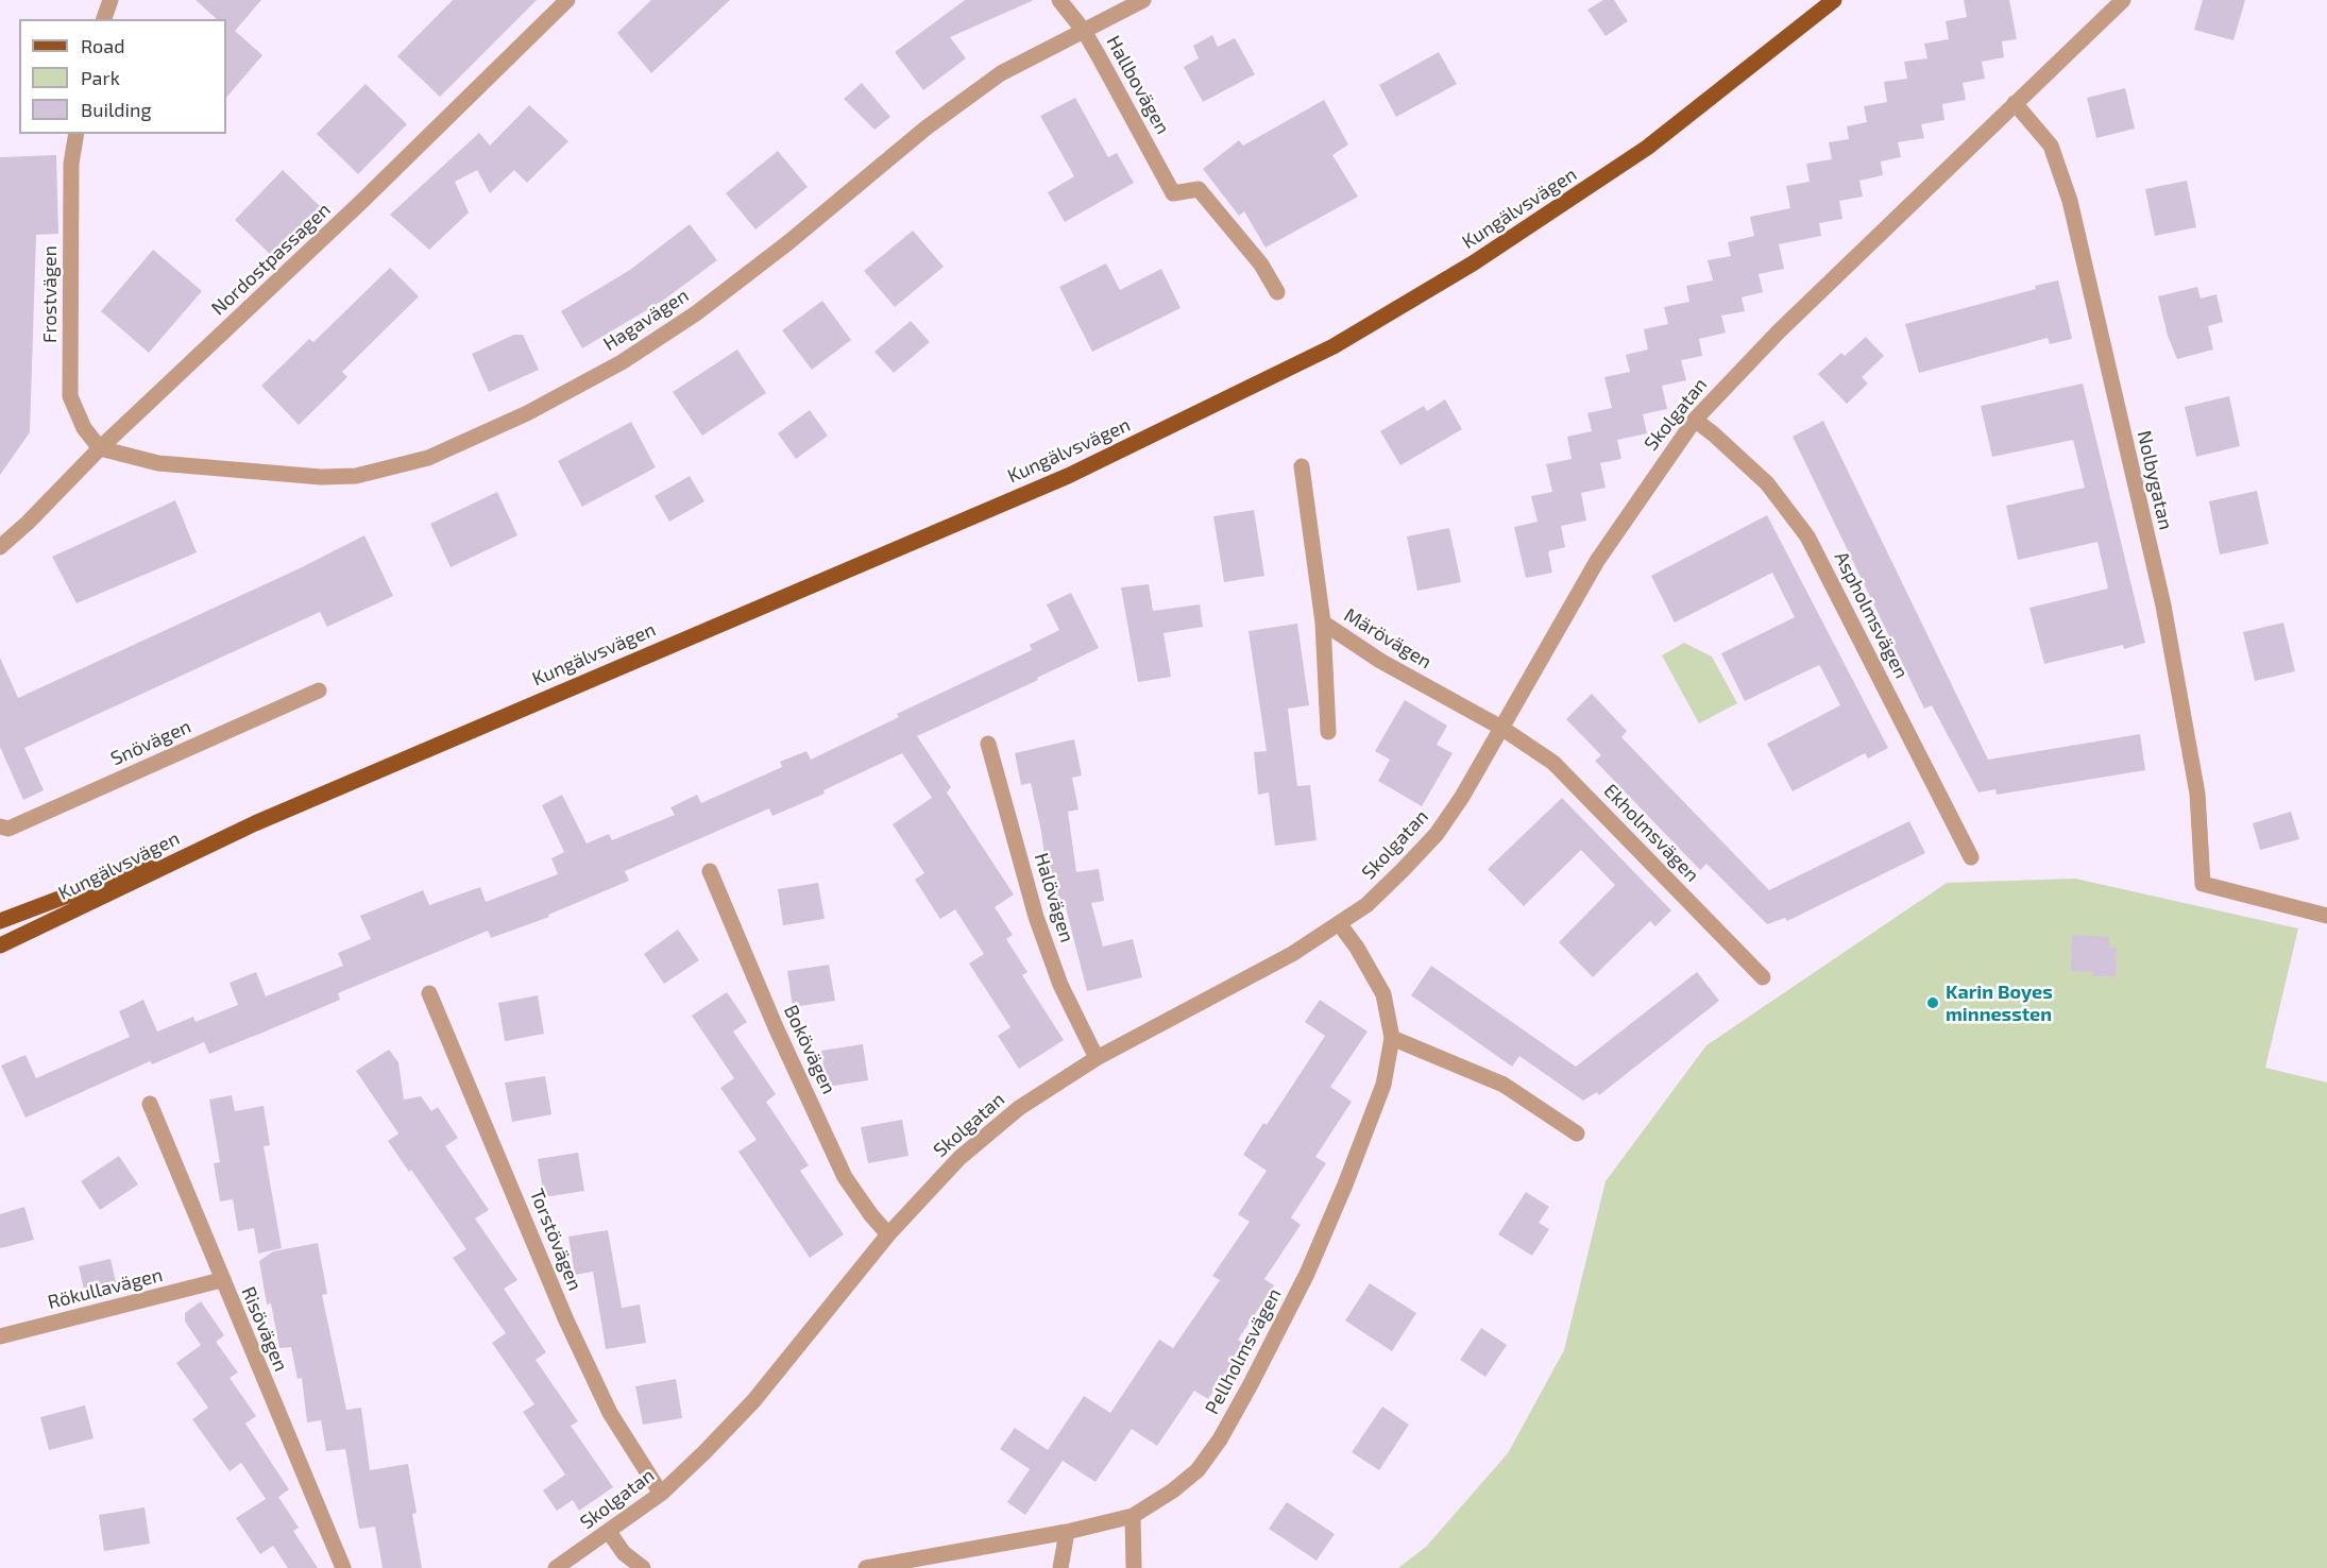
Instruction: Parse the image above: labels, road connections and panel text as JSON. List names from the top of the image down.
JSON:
{
  "streets": {
    "main road": ["Kungälvsvägen"],
    "street": [
      "Hallbovägen",
      "Nordostpassagen",
      "Frostvägen",
      "Hagavägen",
      "Skolgatan",
      "Nolbygatan",
      "Aspholmsvägen",
      "Märövägen",
      "Snövägen",
      "Ekholmsvägen",
      "Halövägen",
      "Bokövägen",
      "Torstövägen",
      "Rökullavägen",
      "Risövägen",
      "Pellholmsvägen"
    ]
  },
  "crossings": [
    ["Hallbovägen", "Hagavägen"],
    ["Nordostpassagen", "Frostvägen"],
    ["Nordostpassagen", "Hagavägen"],
    ["Frostvägen", "Hagavägen"],
    ["Skolgatan", "Nolbygatan"],
    ["Skolgatan", "Aspholmsvägen"],
    ["Skolgatan", "Märövägen"],
    ["Skolgatan", "Ekholmsvägen"],
    ["Skolgatan", "Halövägen"],
    ["Skolgatan", "Bokövägen"],
    ["Skolgatan", "Torstövägen"],
    ["Skolgatan", "Pellholmsvägen"],
    ["Märövägen", "Ekholmsvägen"],
    ["Rökullavägen", "Risövägen"]
  ],
  "places": ["Karin Boyes minnessten"],
  "legend": ["Road", "Park", "Building"]
}
